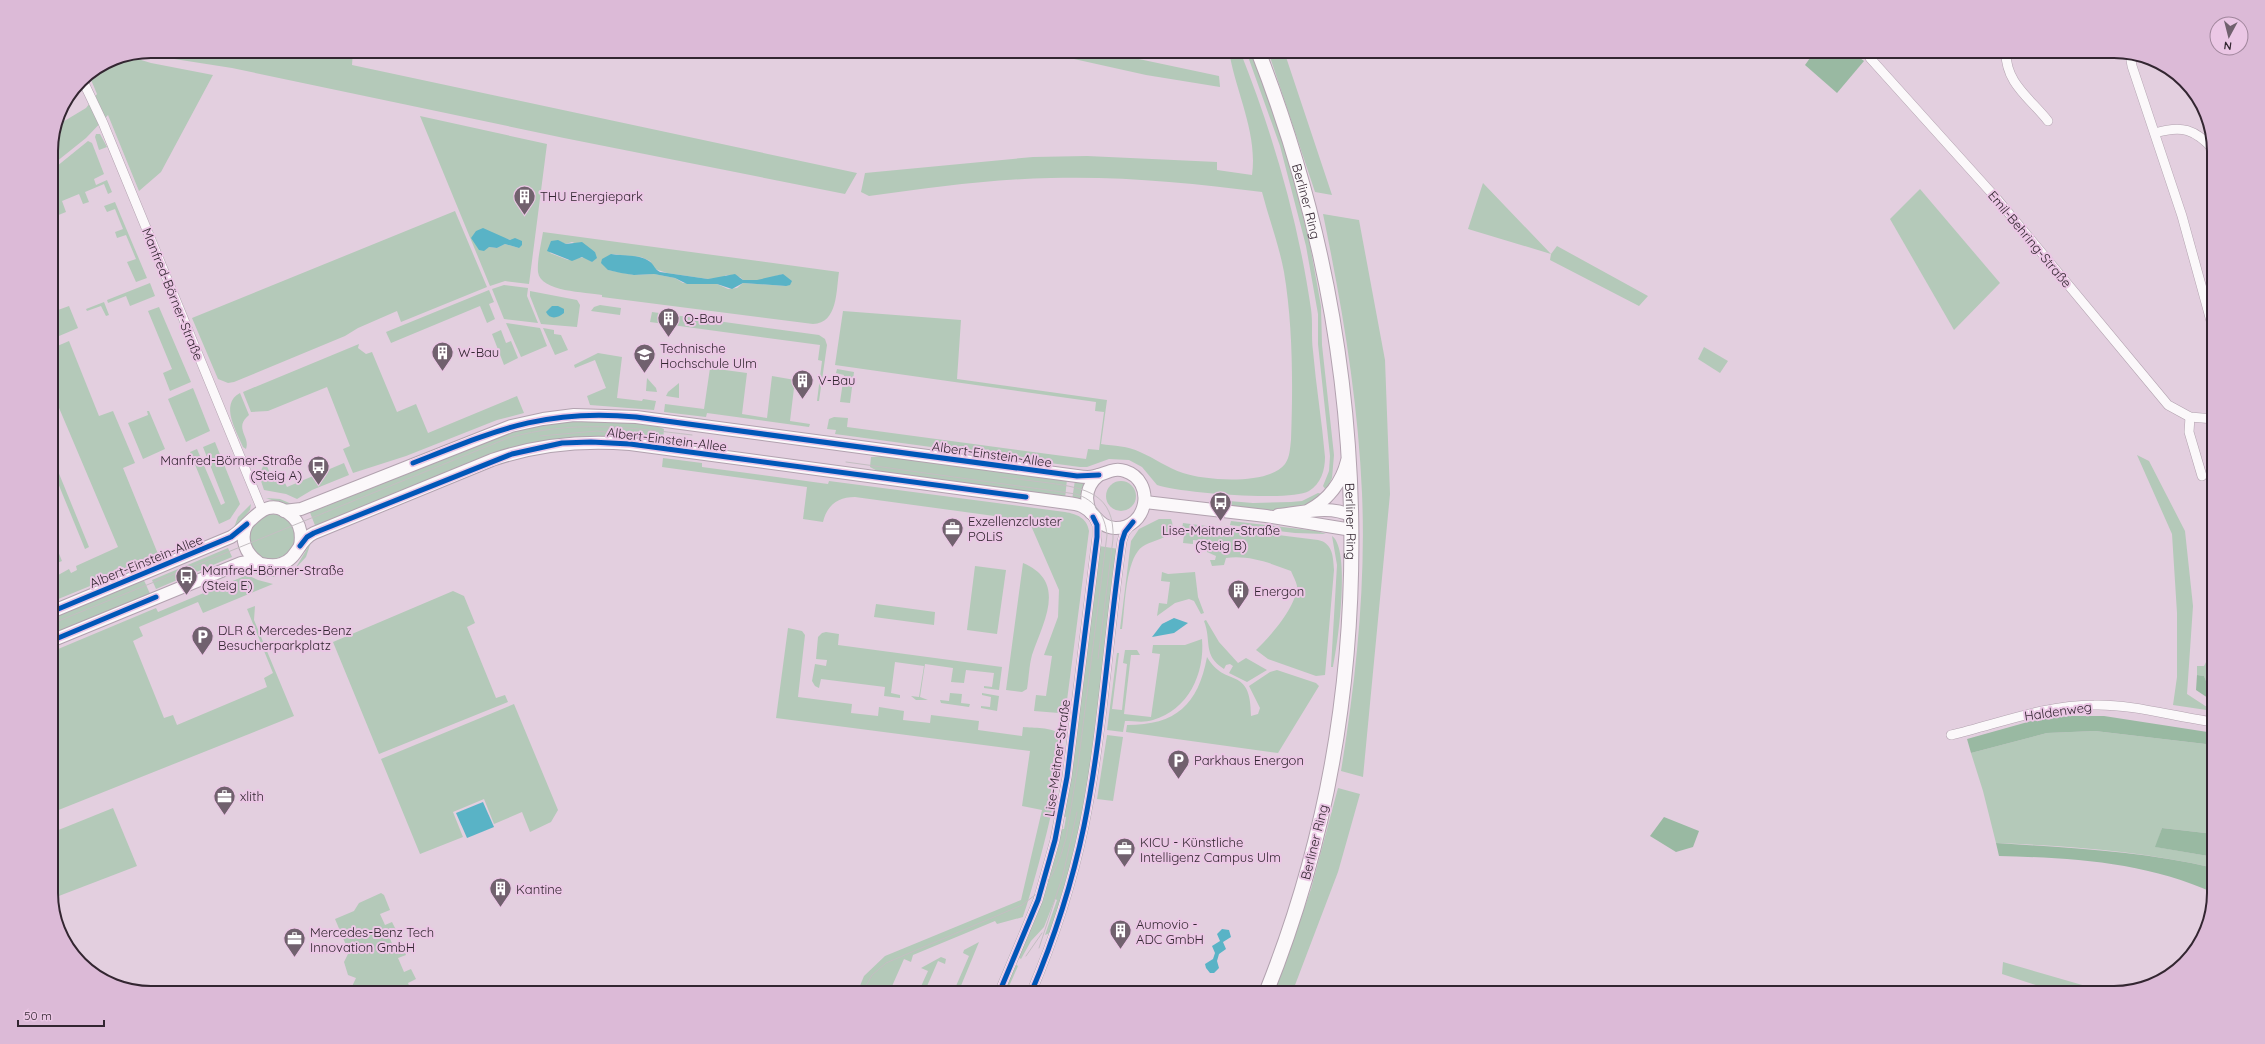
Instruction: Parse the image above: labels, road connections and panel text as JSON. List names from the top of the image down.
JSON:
{
  "streets": {
    "main road": ["Berliner Ring"],
    "street": [
      "Emil-Behring-Straße",
      "Manfred-Börner-Straße",
      "Albert-Einstein-Allee",
      "Haldenweg",
      "Lise-Meitner-Straße"
    ]
  },
  "crossings": [
    ["Manfred-Börner-Straße", "Albert-Einstein-Allee"],
    ["Albert-Einstein-Allee", "Lise-Meitner-Straße"]
  ],
  "places": {
    "building": [
      "THU Energiepark",
      "Q-Bau",
      "W-Bau",
      "V-Bau",
      "Energon",
      "Kantine",
      "Aumovio - ADC GmbH"
    ],
    "school or university": ["Technische Hochschule Ulm"],
    "bus stop": ["Manfred-Börner-Straße (Steig A)", "Lise-Meitner-Straße (Steig B)", "Manfred-Börner-Straße (Steig E)"],
    "office": [
      "Exzellenzcluster POLiS",
      "xlith",
      "KICU - Künstliche Intelligenz Campus Ulm",
      "Mercedes-Benz Tech Innovation GmbH"
    ],
    "parking": ["DLR & Mercedes-Benz Besucherparkplatz", "Parkhaus Energon"]
  },
  "scale_bar": "50 m",
  "north": "bottom"
}
